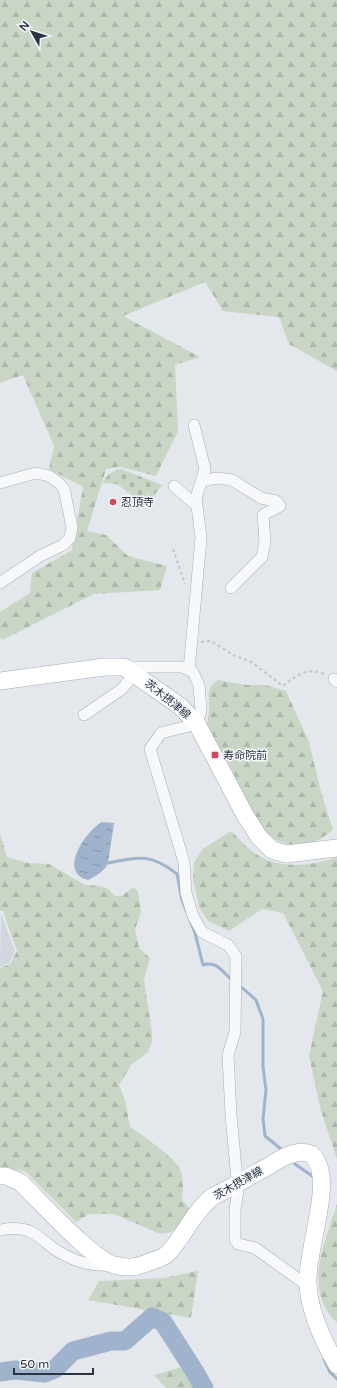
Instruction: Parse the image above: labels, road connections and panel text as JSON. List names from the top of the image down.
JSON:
{
  "streets": {
    "main road": ["茨木摂津線"]
  },
  "places": {
    "other": ["忍頂寺"],
    "transit": ["寿命院前"]
  },
  "scale_bar": "50 m",
  "north": "top left"
}
